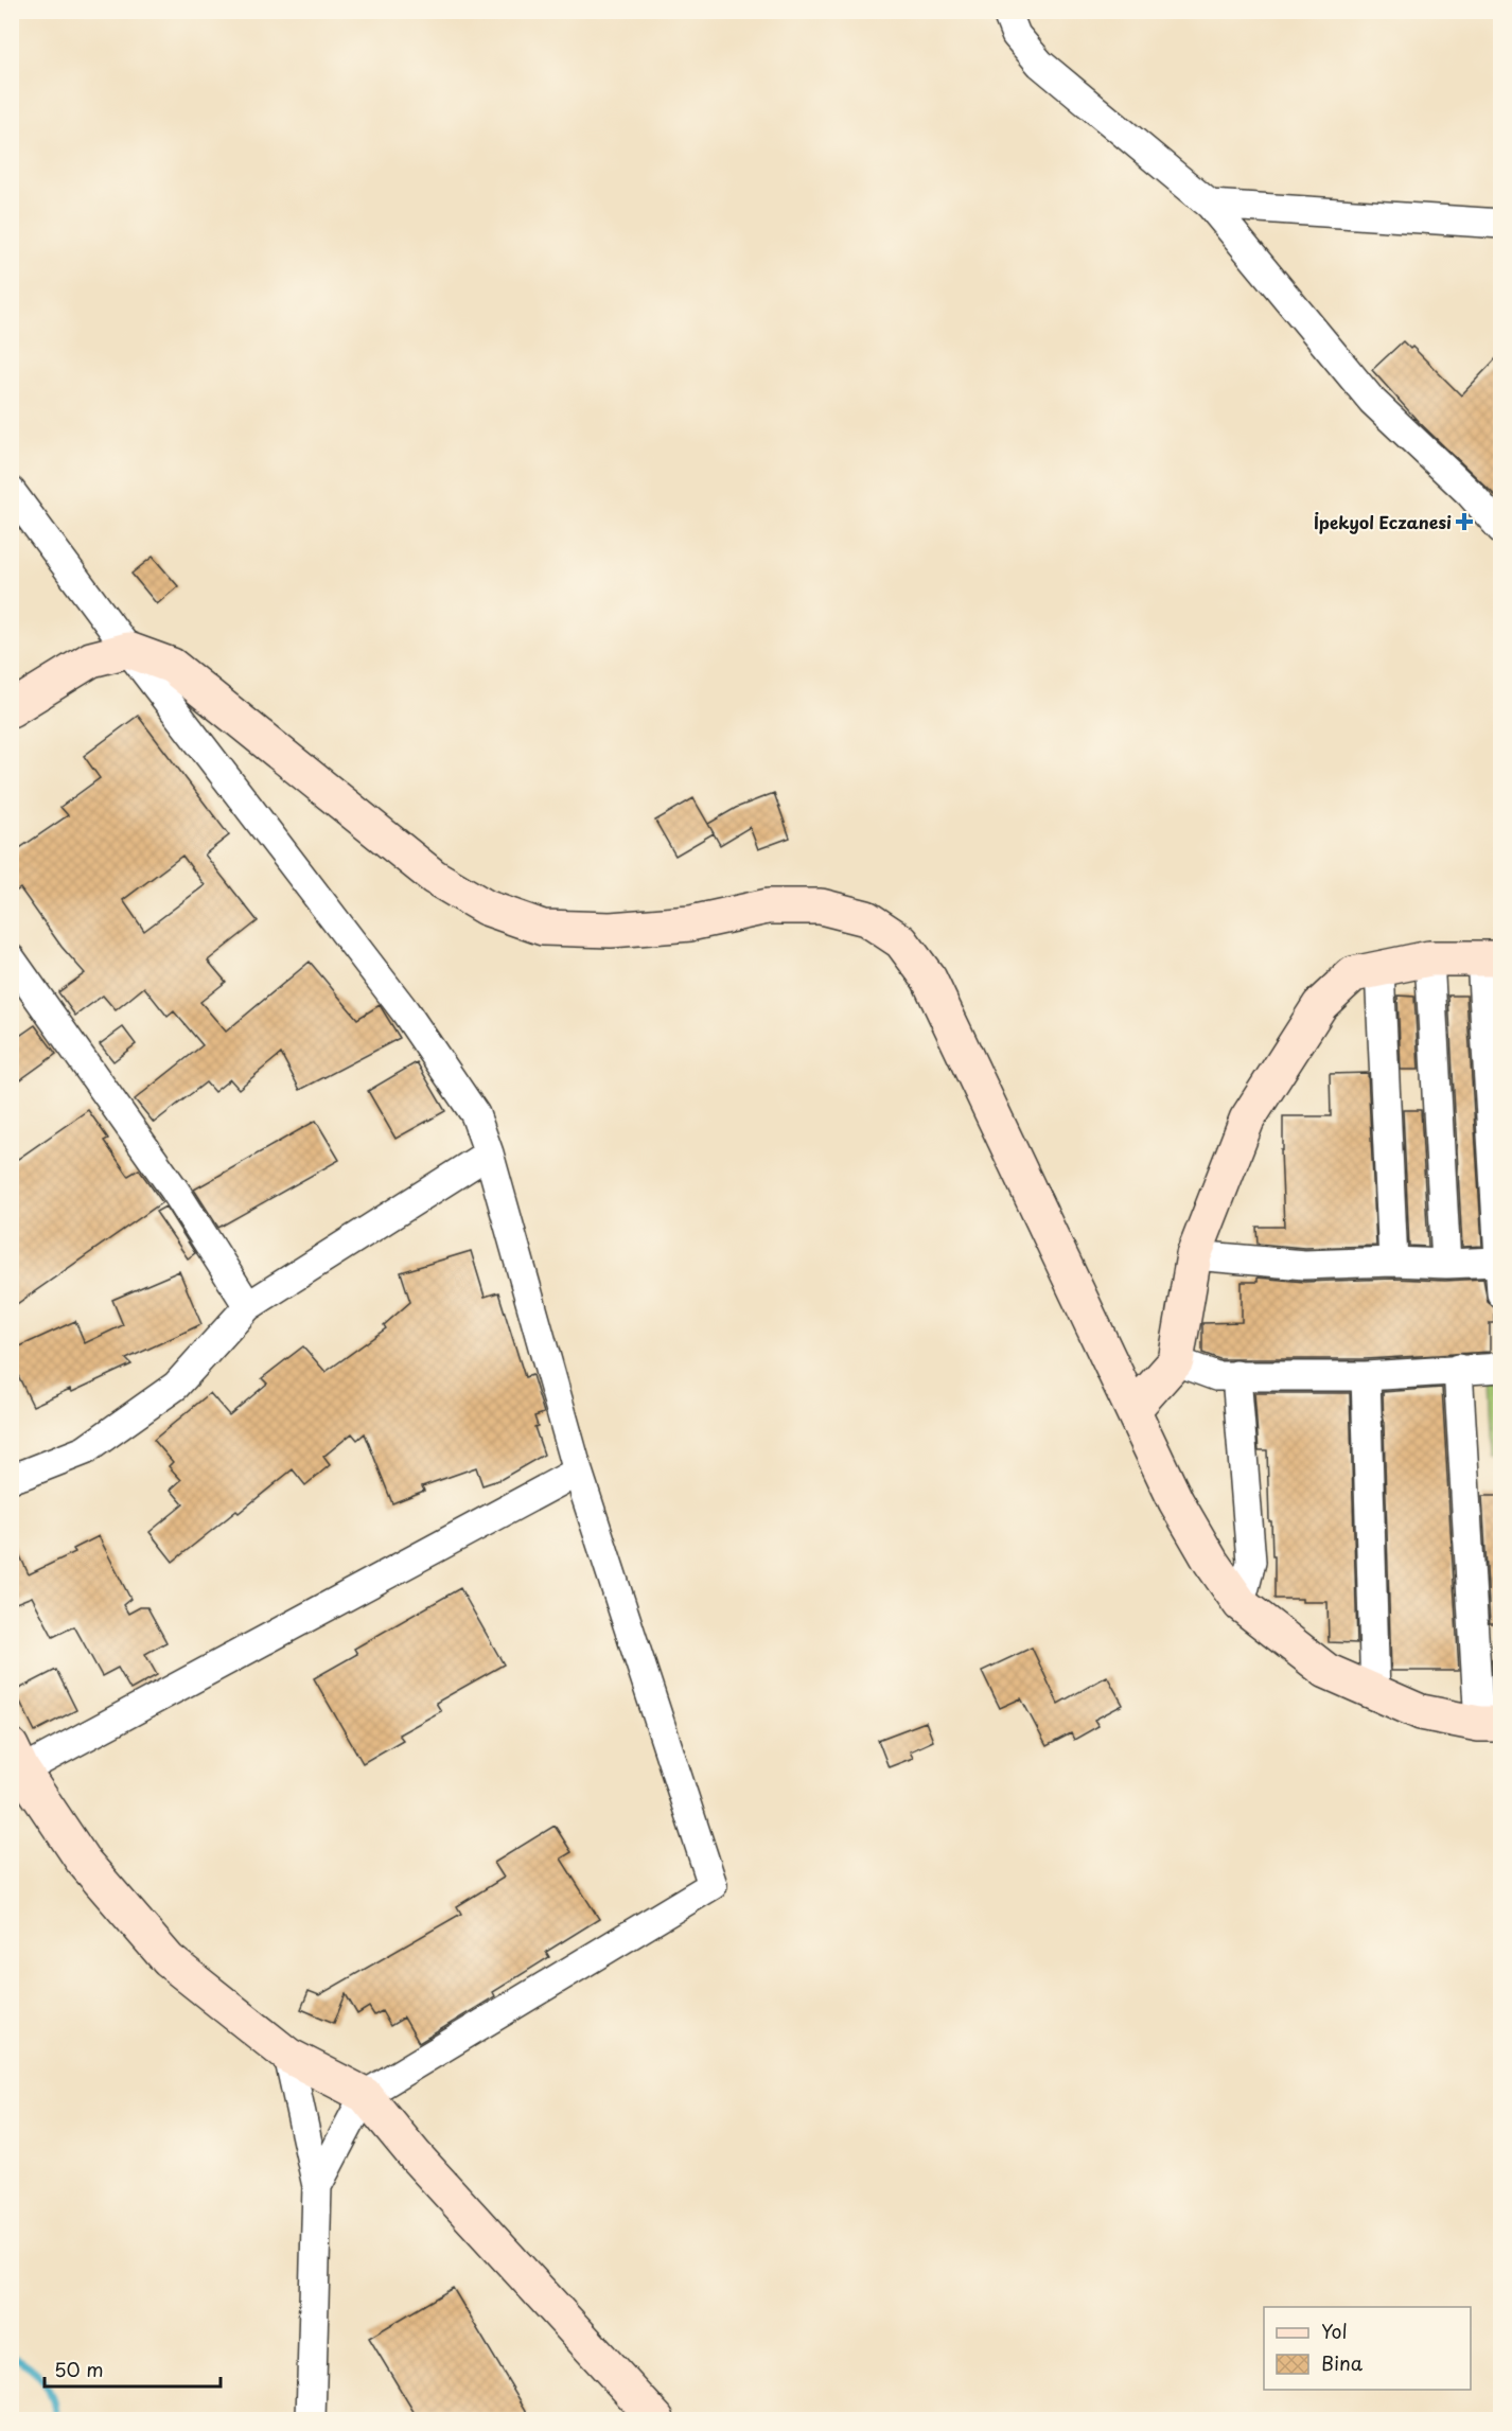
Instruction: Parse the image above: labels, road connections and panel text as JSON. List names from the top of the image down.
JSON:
{
  "places": {
    "health": ["İpekyol Eczanesi"]
  },
  "legend": ["Yol", "Bina"],
  "scale_bar": "50 m"
}
